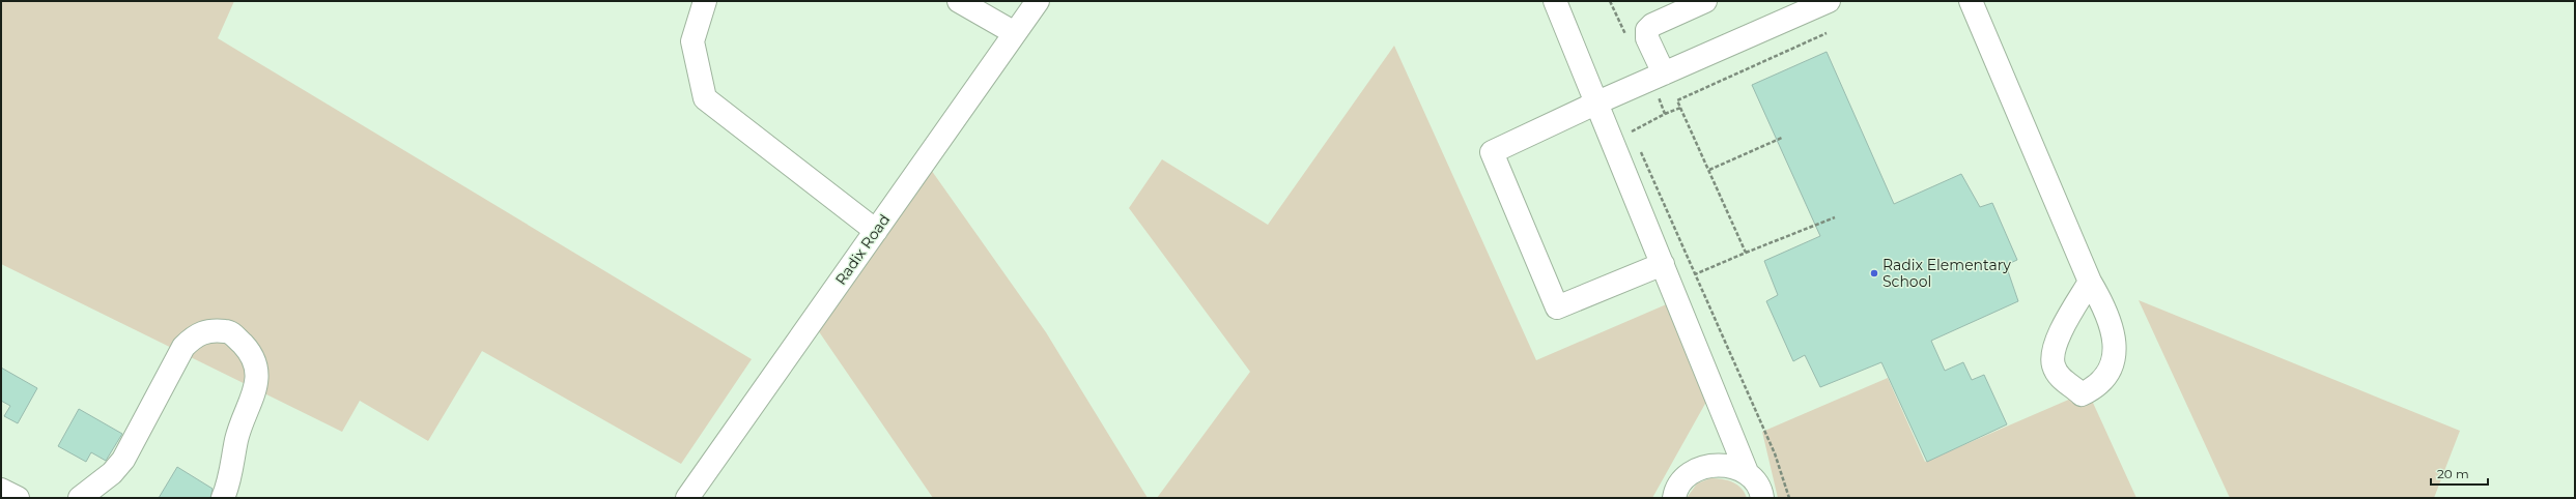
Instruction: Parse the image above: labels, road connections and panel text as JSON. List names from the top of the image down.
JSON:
{
  "streets": {
    "street": ["Radix Road"]
  },
  "places": ["Radix Elementary School"],
  "scale_bar": "20 m"
}
